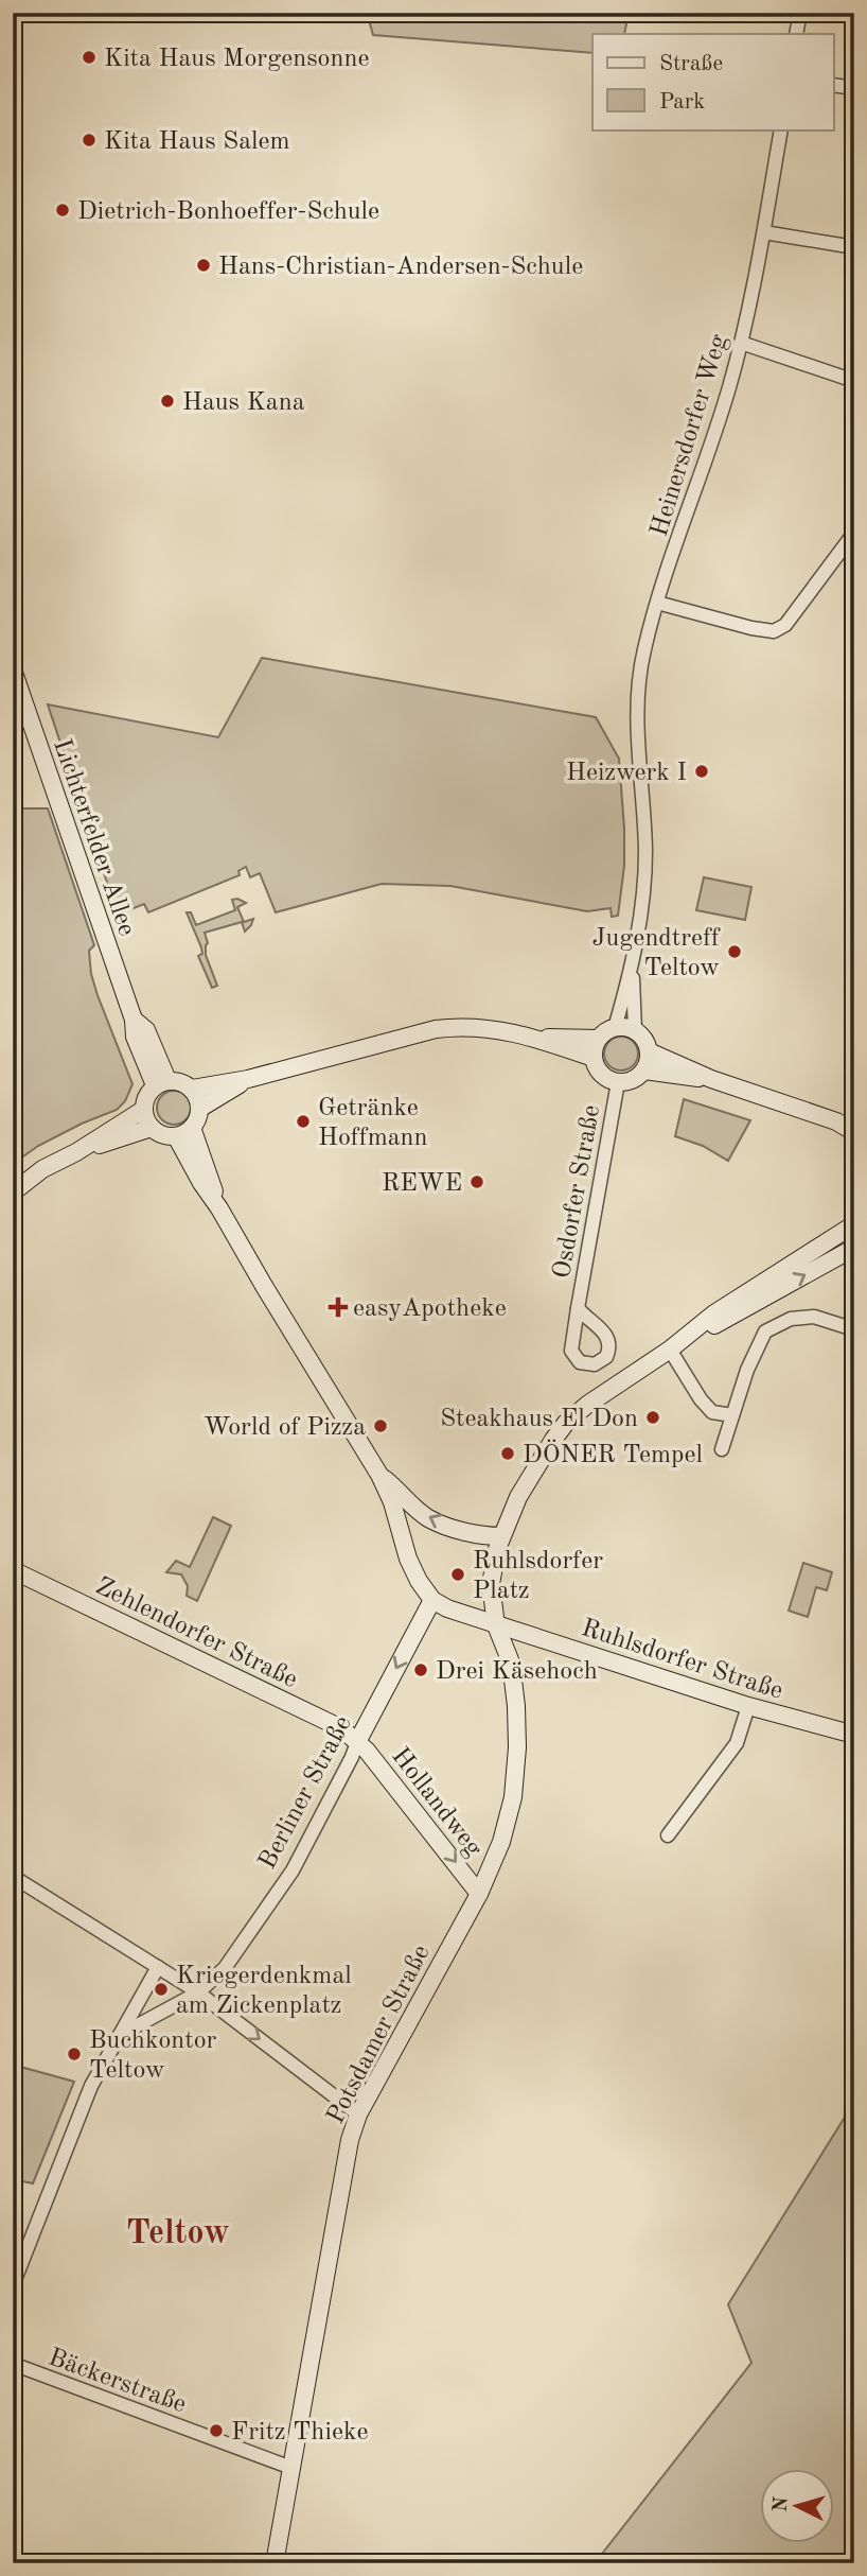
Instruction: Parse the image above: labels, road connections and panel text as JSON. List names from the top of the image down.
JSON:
{
  "streets": {
    "main road": [
      "Lichterfelder Allee",
      "Zehlendorfer Straße",
      "Ruhlsdorfer Straße",
      "Berliner Straße",
      "Hollandweg",
      "Potsdamer Straße"
    ],
    "street": ["Heinersdorfer Weg", "Osdorfer Straße", "Bäckerstraße"]
  },
  "crossings": [
    ["Zehlendorfer Straße", "Berliner Straße"],
    ["Zehlendorfer Straße", "Hollandweg"],
    ["Ruhlsdorfer Straße", "Potsdamer Straße"],
    ["Berliner Straße", "Hollandweg"],
    ["Hollandweg", "Potsdamer Straße"],
    ["Potsdamer Straße", "Bäckerstraße"]
  ],
  "one_way": ["Hollandweg"],
  "districts": ["Teltow"],
  "places": {
    "other": [
      "Kita Haus Morgensonne",
      "Kita Haus Salem",
      "Dietrich-Bonhoeffer-Schule",
      "Hans-Christian-Andersen-Schule",
      "Haus Kana",
      "Heizwerk I",
      "Jugendtreff Teltow",
      "Getränke Hoffmann",
      "REWE",
      "Steakhaus El Don",
      "World of Pizza",
      "DÖNER Tempel",
      "Ruhlsdorfer Platz",
      "Drei Käsehoch",
      "Kriegerdenkmal am Zickenplatz",
      "Buchkontor Teltow",
      "Fritz Thieke"
    ],
    "health": ["easyApotheke"]
  },
  "legend": ["Straße", "Park"],
  "north": "left"
}
